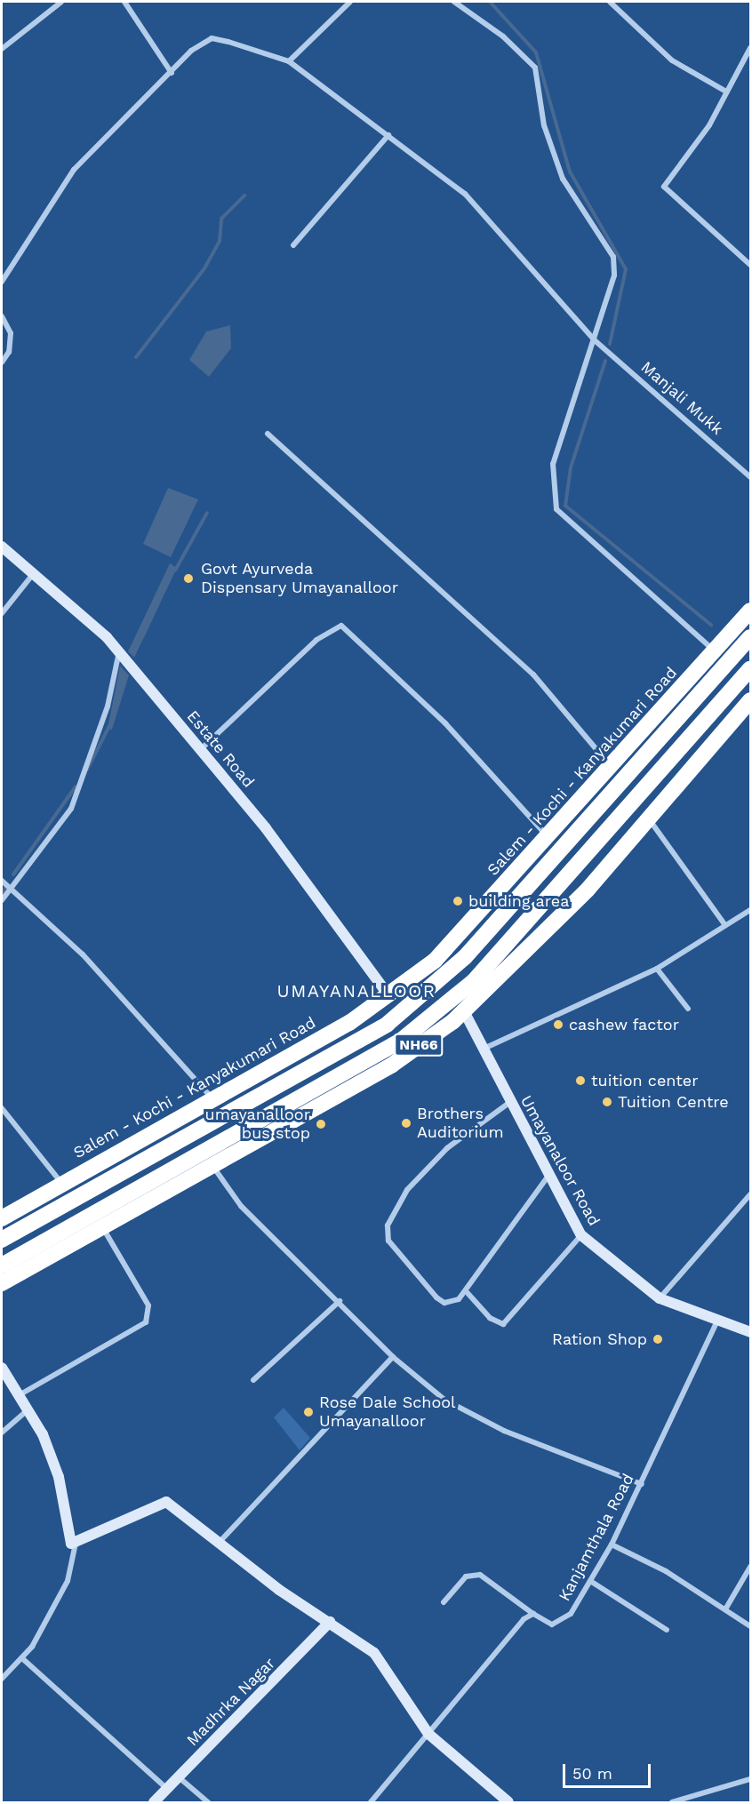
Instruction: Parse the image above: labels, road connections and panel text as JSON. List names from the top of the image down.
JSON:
{
  "streets": {
    "highway": ["Salem - Kochi - Kanyakumari Road", "NH66"],
    "street": [
      "Manjali Mukk",
      "Estate Road",
      "Umayanaloor Road",
      "Kanjamthala Road",
      "Madhrka Nagar"
    ]
  },
  "crossings": [
    ["Estate Road", "Salem - Kochi - Kanyakumari Road"],
    ["NH66", "Umayanaloor Road"],
    ["Umayanaloor Road", "Kanjamthala Road"]
  ],
  "districts": ["UMAYANALLOOR"],
  "places": [
    "Govt Ayurveda Dispensary Umayanalloor",
    "building area",
    "cashew factor",
    "tuition center",
    "Tuition Centre",
    "Brothers Auditorium",
    "umayanalloor bus stop",
    "Ration Shop",
    "Rose Dale School Umayanalloor"
  ],
  "scale_bar": "50 m"
}
